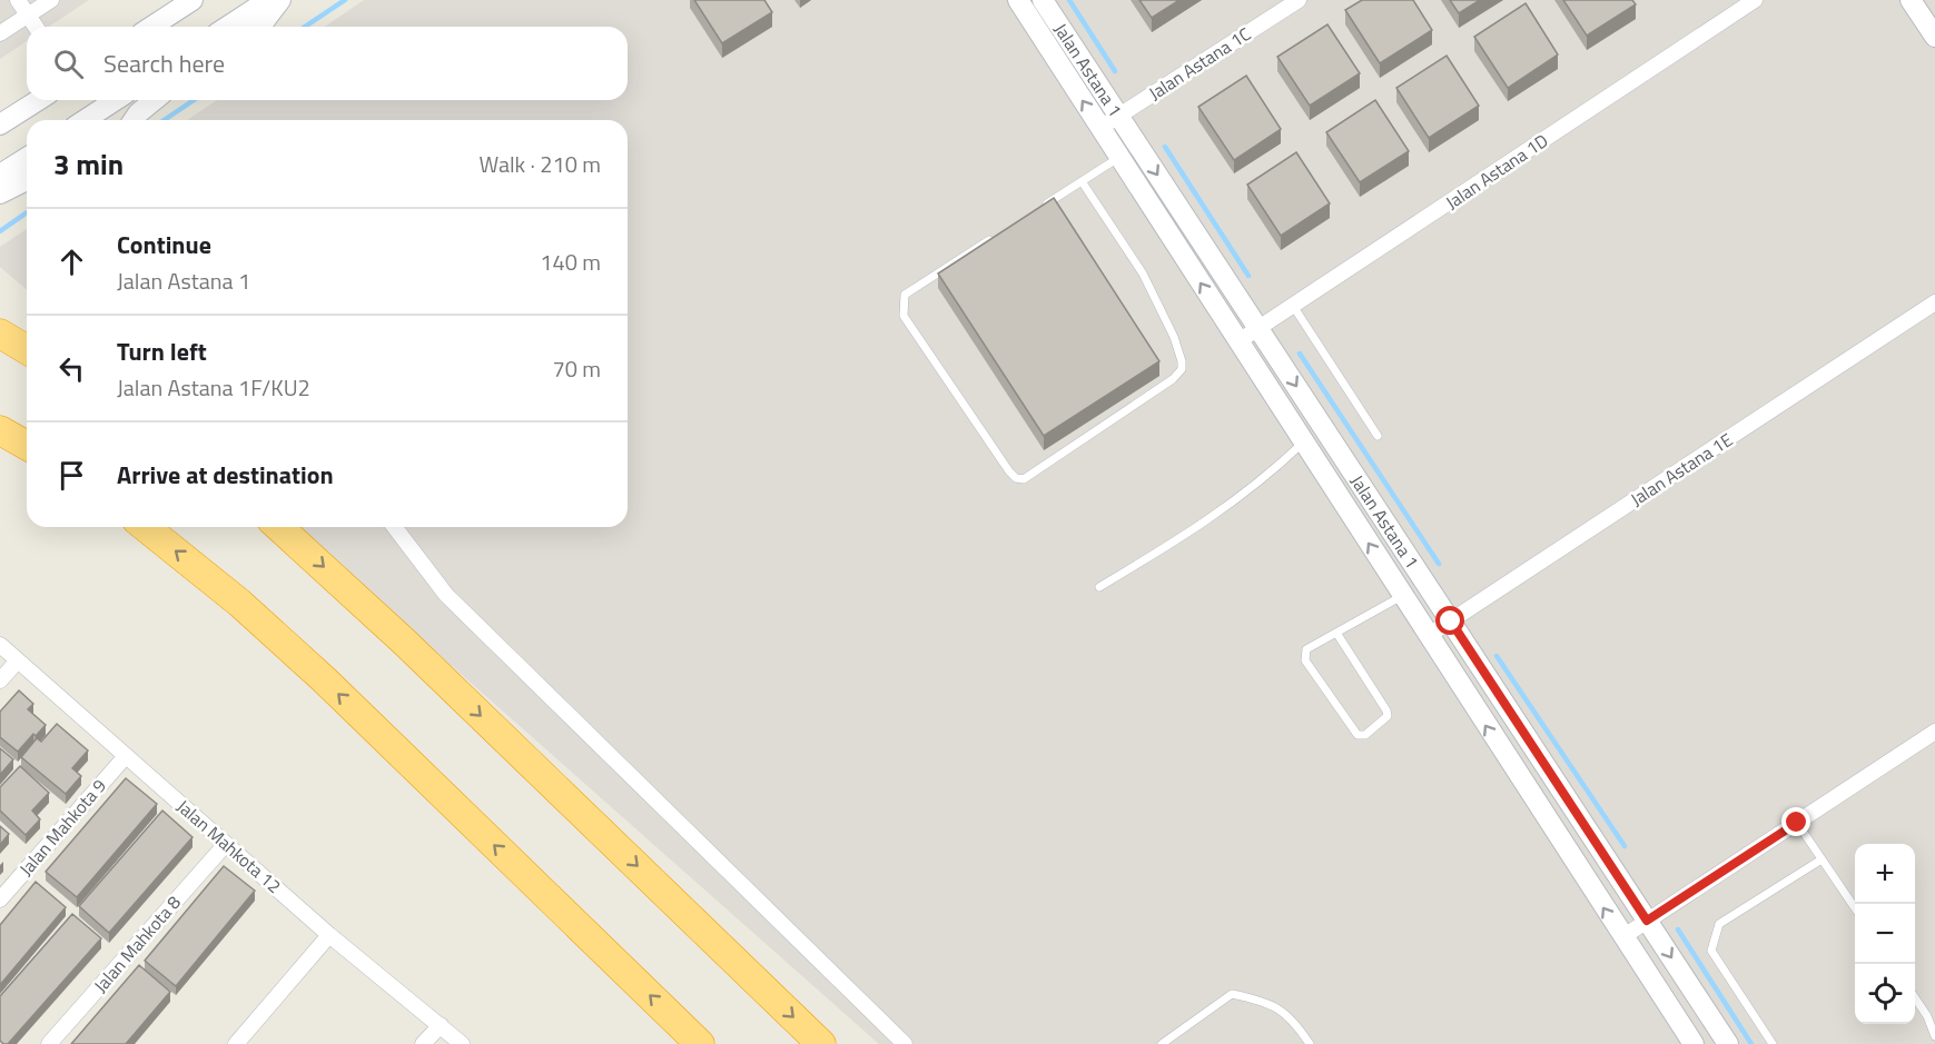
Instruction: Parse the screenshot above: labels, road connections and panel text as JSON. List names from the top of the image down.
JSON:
{
  "streets": {
    "street": [
      "Jalan Astana 1C",
      "Jalan Astana 1",
      "Jalan Astana 1D",
      "Jalan Astana 1E",
      "Jalan Mahkota 9",
      "Jalan Mahkota 12",
      "Jalan Mahkota 8"
    ]
  },
  "crossings": [
    ["Jalan Astana 1C", "Jalan Astana 1"],
    ["Jalan Astana 1", "Jalan Astana 1D"],
    ["Jalan Astana 1", "Jalan Astana 1E"],
    ["Jalan Mahkota 9", "Jalan Mahkota 12"],
    ["Jalan Mahkota 12", "Jalan Mahkota 8"]
  ],
  "page": {
    "search": "Search here",
    "heading": ["3 min", "Walk · 210 m"],
    "list": [
      ["Continue", "Jalan Astana 1", "140 m"],
      ["Turn left", "Jalan Astana 1F/KU2", "70 m"],
      "Arrive at destination"
    ],
    "map_buttons": ["+", "−"]
  }
}
